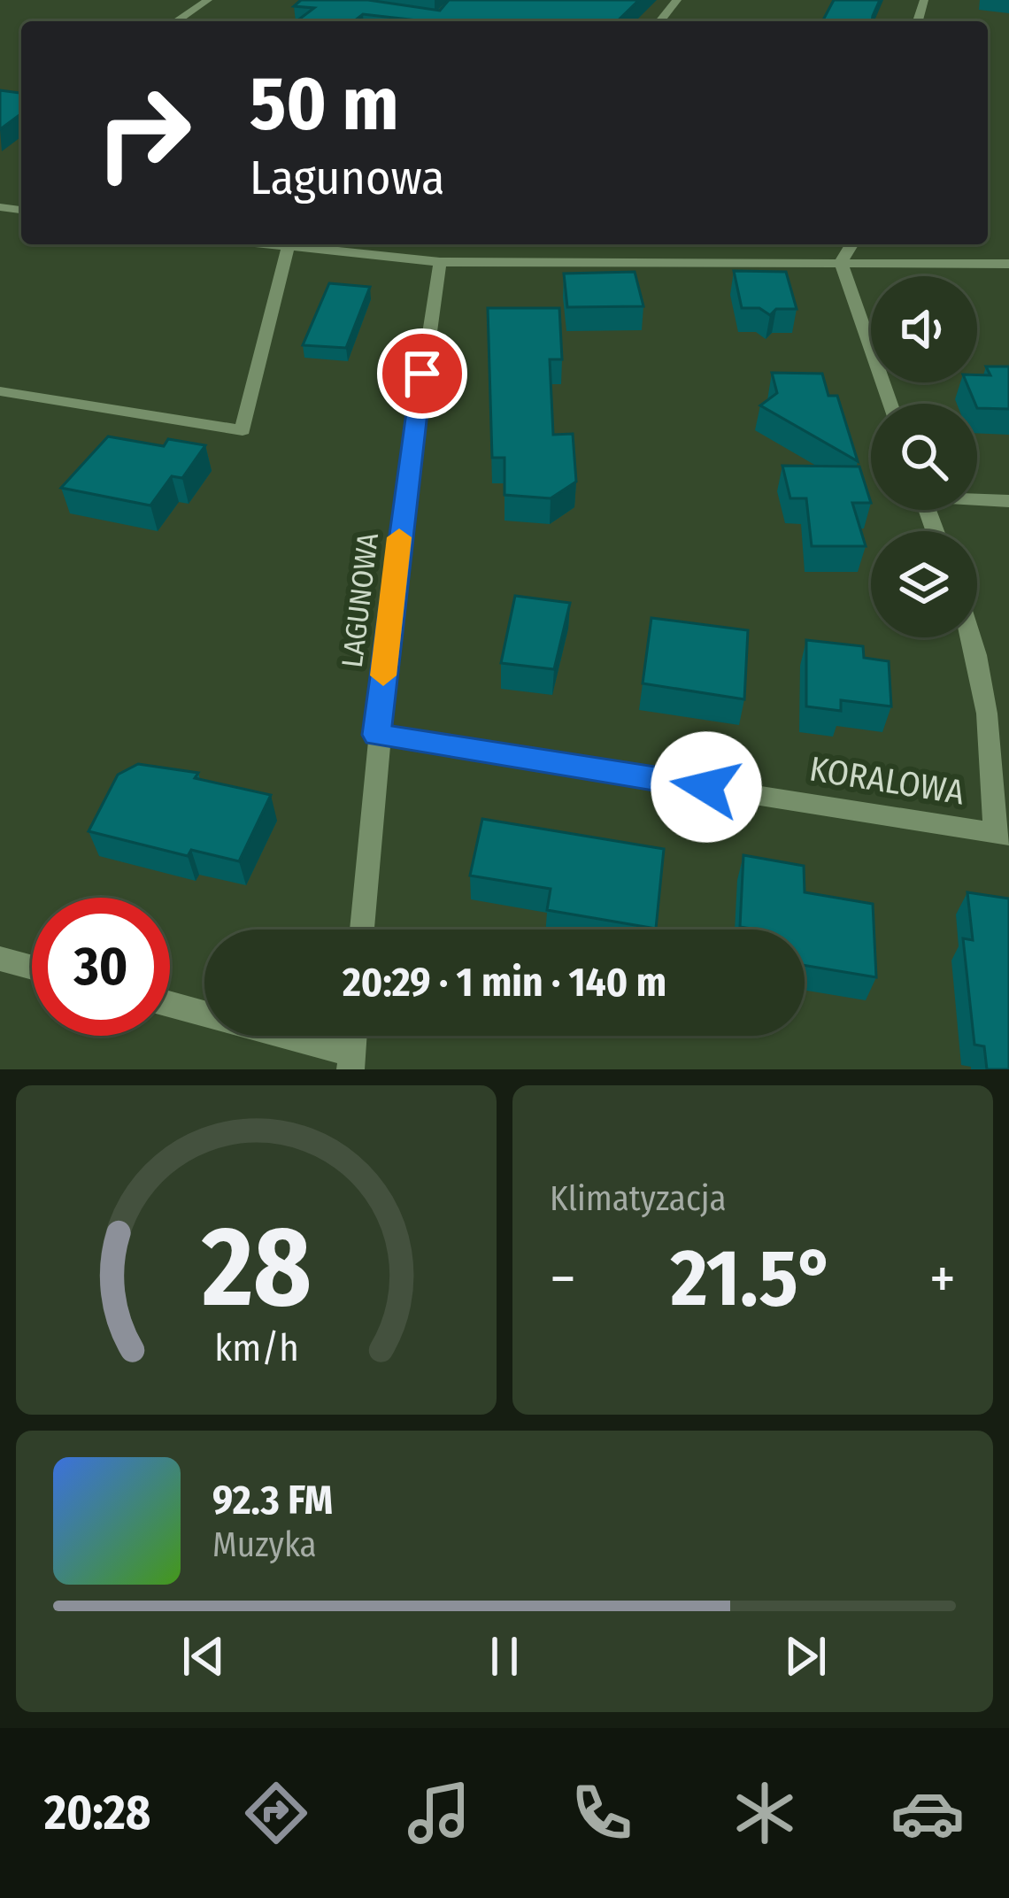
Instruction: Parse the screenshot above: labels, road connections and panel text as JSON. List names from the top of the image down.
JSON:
{
  "streets": {
    "street": ["LAGUNOWA", "KORALOWA"]
  },
  "crossings": [
    ["LAGUNOWA", "KORALOWA"]
  ],
  "page": {
    "turn": ["50 m", "Lagunowa"],
    "limit": "30",
    "trip": "20:29 · 1 min · 140 m",
    "tile": "Klimatyzacja",
    "heat": ["−", "21.5°", "+"],
    "song": ["92.3 FM", "Muzyka"],
    "tabs": "20:28",
    "gauge": ["28", "km/h"]
  }
}
